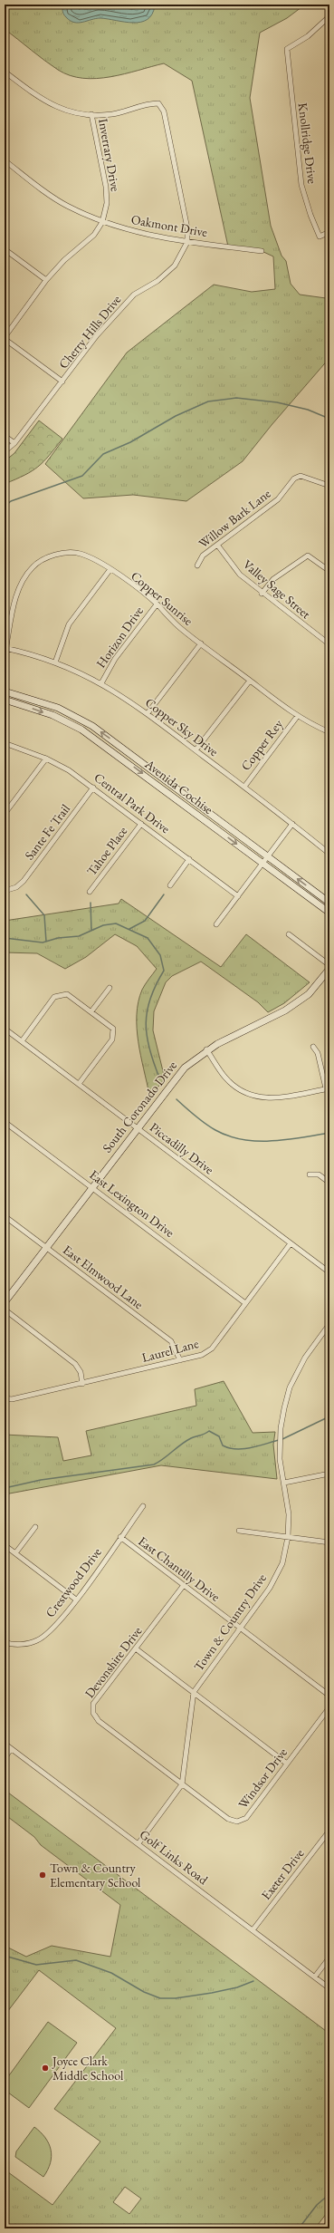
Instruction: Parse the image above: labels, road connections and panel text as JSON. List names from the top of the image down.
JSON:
{
  "streets": {
    "street": [
      "Knollridge Drive",
      "Inverrary Drive",
      "Oakmont Drive",
      "Cherry Hills Drive",
      "Willow Bark Lane",
      "Valley Sage Street",
      "Copper Sunrise",
      "Horizon Drive",
      "Copper Sky Drive",
      "Copper Rey",
      "Avenida Cochise",
      "Central Park Drive",
      "Sante Fe Trail",
      "Tahoe Place",
      "South Coronado Drive",
      "Piccadilly Drive",
      "East Lexington Drive",
      "East Elmwood Lane",
      "Laurel Lane",
      "East Chantilly Drive",
      "Crestwood Drive",
      "Town & Country Drive",
      "Devonshire Drive",
      "Windsor Drive",
      "Golf Links Road",
      "Exeter Drive"
    ]
  },
  "crossings": [
    ["Inverrary Drive", "Oakmont Drive"],
    ["Oakmont Drive", "Cherry Hills Drive"],
    ["Willow Bark Lane", "Valley Sage Street"],
    ["Copper Sunrise", "Horizon Drive"],
    ["Copper Sunrise", "Copper Sky Drive"],
    ["Copper Sunrise", "Copper Rey"],
    ["Horizon Drive", "Copper Sky Drive"],
    ["Copper Sky Drive", "Copper Rey"],
    ["Central Park Drive", "Sante Fe Trail"],
    ["Central Park Drive", "Tahoe Place"],
    ["South Coronado Drive", "Piccadilly Drive"],
    ["South Coronado Drive", "East Lexington Drive"],
    ["South Coronado Drive", "East Elmwood Lane"],
    ["Piccadilly Drive", "Laurel Lane"],
    ["East Lexington Drive", "Laurel Lane"],
    ["East Elmwood Lane", "Laurel Lane"],
    ["East Chantilly Drive", "Crestwood Drive"],
    ["East Chantilly Drive", "Town & Country Drive"],
    ["East Chantilly Drive", "Devonshire Drive"],
    ["Town & Country Drive", "Devonshire Drive"],
    ["Town & Country Drive", "Windsor Drive"],
    ["Town & Country Drive", "Golf Links Road"],
    ["Devonshire Drive", "Windsor Drive"],
    ["Golf Links Road", "Exeter Drive"]
  ],
  "places": ["Town & Country Elementary School", "Joyce Clark Middle School"]
}
